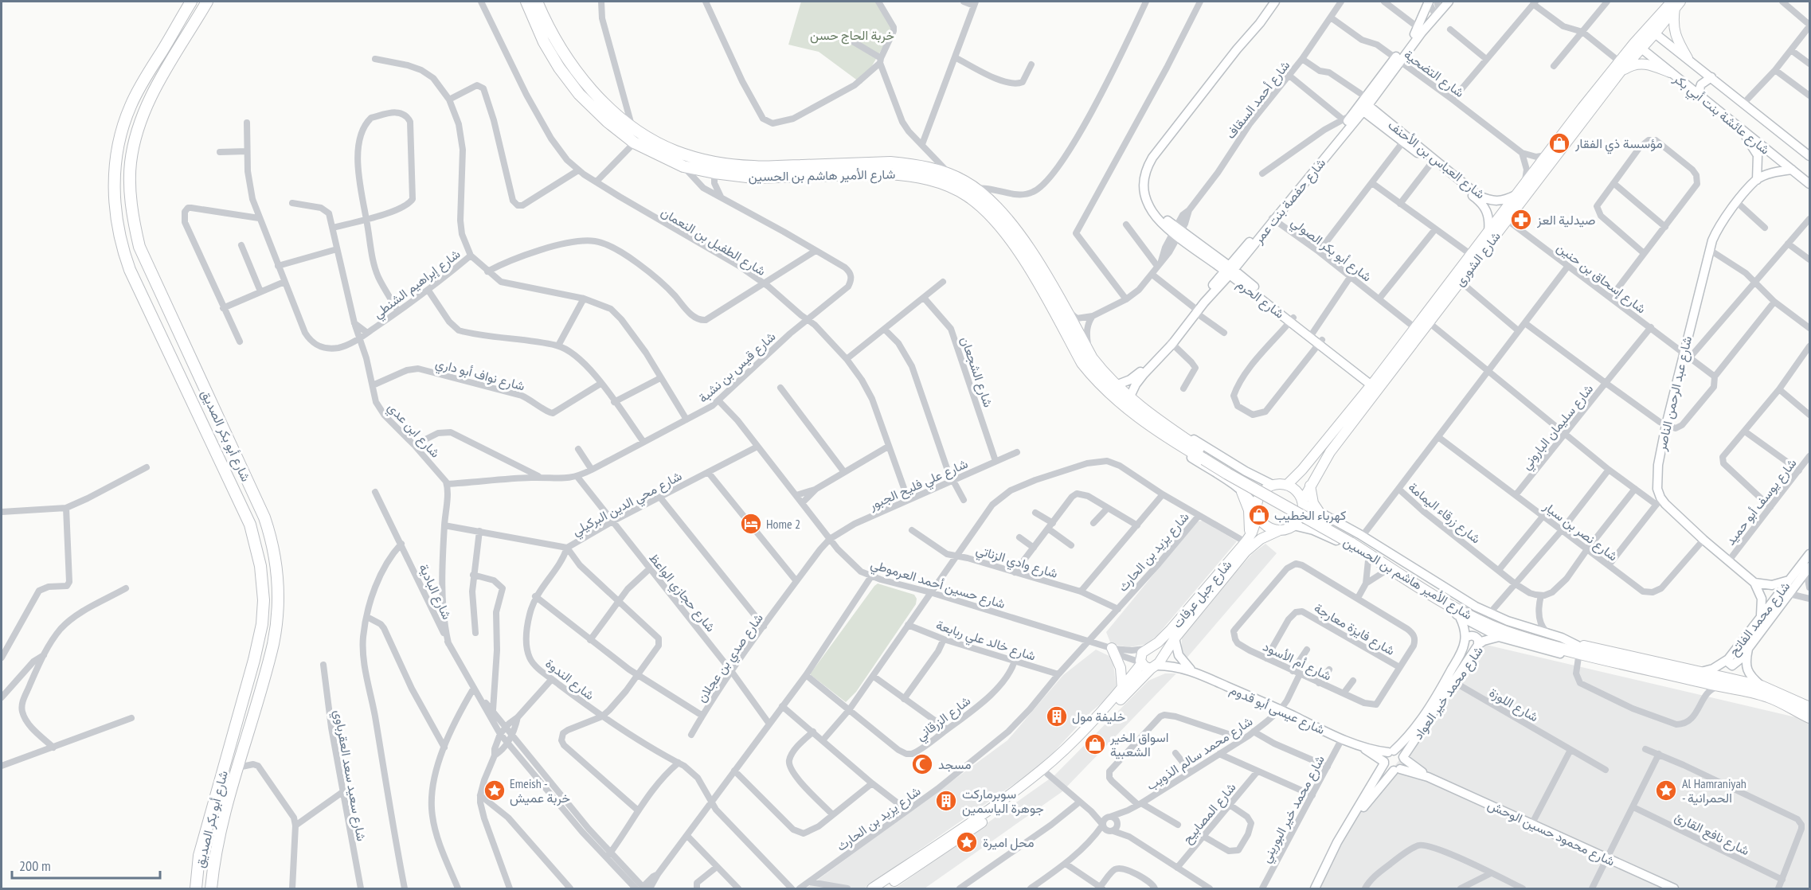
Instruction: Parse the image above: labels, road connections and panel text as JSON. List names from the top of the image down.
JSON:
{
  "streets": {
    "highway": ["شارع الأمير هاشم بن الحسين", "شارع أبو بكر الصديق"],
    "main road": ["شارع الشورى", "شارع جبل عرفات"],
    "street": [
      "شارع التضحية",
      "شارع أحمد السقاف",
      "شارع عائشة بنت أبي بكر",
      "شارع العباس بن الأحنف",
      "شارع حفصة بنت عمر",
      "شارع الطفيل بن النعمان",
      "شارع أبو بكر الصولي",
      "شارع إسحاق بن حنين",
      "شارع إبراهيم الشنطي",
      "شارع الحرم",
      "شارع قيس بن نشبة",
      "شارع الشجعان",
      "شارع نواف أبو داري",
      "شارع عبد الرحمن الناصر",
      "شارع سليمان الباروني",
      "شارع ابن عدي",
      "شارع علي فليح الجبور",
      "شارع يوسف أبو حميد",
      "شارع محي الدين البركيلي",
      "شارع زرقاء اليمامة",
      "شارع نصر بن سيار",
      "شارع يزيد بن الحارث",
      "شارع وادي الزناتي",
      "شارع حسين أحمد العرموطي",
      "شارع البادية",
      "شارع حجازي الواعظ",
      "شارع محمد الفاتح",
      "شارع فايزة معارجة",
      "شارع خالد علي ربابعة",
      "شارع صدي بن عجلان",
      "شارع أم الأسود",
      "شارع الندوة",
      "شارع محمد خير العواد",
      "شارع اللوزة",
      "شارع عيسى أبو قدوم",
      "شارع الزرقاني",
      "شارع محمد سالم الذويب",
      "شارع سعيد سعد العقرباوي",
      "شارع محمد خير البوريني",
      "شارع المصابيح",
      "شارع محمود حسين الوحش",
      "شارع نافع القارئ"
    ]
  },
  "crossings": [
    ["شارع التضحية", "شارع أحمد السقاف"],
    ["شارع التضحية", "شارع حفصة بنت عمر"],
    ["شارع أحمد السقاف", "شارع الحرم"],
    ["شارع عائشة بنت أبي بكر", "شارع الشورى"],
    ["شارع عائشة بنت أبي بكر", "شارع عبد الرحمن الناصر"],
    ["شارع العباس بن الأحنف", "شارع حفصة بنت عمر"],
    ["شارع العباس بن الأحنف", "شارع الشورى"],
    ["شارع الأمير هاشم بن الحسين", "شارع حفصة بنت عمر"],
    ["شارع الأمير هاشم بن الحسين", "شارع الشورى"],
    ["شارع الأمير هاشم بن الحسين", "شارع قيس بن نشبة"],
    ["شارع الأمير هاشم بن الحسين", "شارع جبل عرفات"],
    ["شارع الأمير هاشم بن الحسين", "شارع محمد الفاتح"],
    ["شارع الأمير هاشم بن الحسين", "شارع محمد خير العواد"],
    ["شارع حفصة بنت عمر", "شارع أبو بكر الصولي"],
    ["شارع حفصة بنت عمر", "شارع الحرم"],
    ["شارع الطفيل بن النعمان", "شارع قيس بن نشبة"],
    ["شارع الطفيل بن النعمان", "شارع علي فليح الجبور"],
    ["شارع أبو بكر الصولي", "شارع الشورى"],
    ["شارع الشورى", "شارع إسحاق بن حنين"],
    ["شارع الشورى", "شارع الحرم"],
    ["شارع الشورى", "شارع جبل عرفات"],
    ["شارع إسحاق بن حنين", "شارع عبد الرحمن الناصر"],
    ["شارع إسحاق بن حنين", "شارع زرقاء اليمامة"],
    ["شارع إبراهيم الشنطي", "شارع ابن عدي"],
    ["شارع قيس بن نشبة", "شارع ابن عدي"],
    ["شارع قيس بن نشبة", "شارع حسين أحمد العرموطي"],
    ["شارع قيس بن نشبة", "شارع حجازي الواعظ"],
    ["شارع الشجعان", "شارع علي فليح الجبور"],
    ["شارع نواف أبو داري", "شارع ابن عدي"],
    ["شارع سليمان الباروني", "شارع زرقاء اليمامة"],
    ["شارع سليمان الباروني", "شارع نصر بن سيار"],
    ["شارع علي فليح الجبور", "شارع حسين أحمد العرموطي"],
    ["شارع علي فليح الجبور", "شارع صدي بن عجلان"],
    ["شارع محي الدين البركيلي", "شارع حسين أحمد العرموطي"],
    ["شارع محي الدين البركيلي", "شارع حجازي الواعظ"],
    ["شارع محي الدين البركيلي", "شارع الندوة"],
    ["شارع زرقاء اليمامة", "شارع نصر بن سيار"],
    ["شارع يزيد بن الحارث", "شارع وادي الزناتي"],
    ["شارع يزيد بن الحارث", "شارع حسين أحمد العرموطي"],
    ["شارع يزيد بن الحارث", "شارع خالد علي ربابعة"],
    ["شارع يزيد بن الحارث", "شارع الزرقاني"],
    ["شارع حسين أحمد العرموطي", "شارع جبل عرفات"],
    ["شارع حسين أحمد العرموطي", "شارع صدي بن عجلان"],
    ["شارع حجازي الواعظ", "شارع صدي بن عجلان"],
    ["شارع جبل عرفات", "شارع عيسى أبو قدوم"],
    ["شارع فايزة معارجة", "شارع أم الأسود"],
    ["شارع خالد علي ربابعة", "شارع الزرقاني"],
    ["شارع صدي بن عجلان", "شارع الندوة"],
    ["شارع محمد خير العواد", "شارع اللوزة"],
    ["شارع محمد خير العواد", "شارع عيسى أبو قدوم"],
    ["شارع محمد خير العواد", "شارع محمود حسين الوحش"],
    ["شارع عيسى أبو قدوم", "شارع محمد سالم الذويب"],
    ["شارع عيسى أبو قدوم", "شارع محمد خير البوريني"],
    ["شارع عيسى أبو قدوم", "شارع محمود حسين الوحش"],
    ["شارع محمد سالم الذويب", "شارع المصابيح"],
    ["شارع محمد خير البوريني", "شارع المصابيح"]
  ],
  "parks": ["خربة الحاج حسن"],
  "places": {
    "shop": ["مؤسسة ذي الفقار", "كهرباء الخطيب", "اسواق الخير الشعبية"],
    "pharmacy": ["صيدلية العز"],
    "hotel": ["Home 2"],
    "building": ["خليفة مول", "سوبرماركت جوهرة الياسمين"],
    "mosque": ["مسجد"],
    "place": ["Emeish - خربة عميش", "Al Hamraniyah - الحمرانية", "محل اميرة"]
  },
  "scale_bar": "200 m"
}
